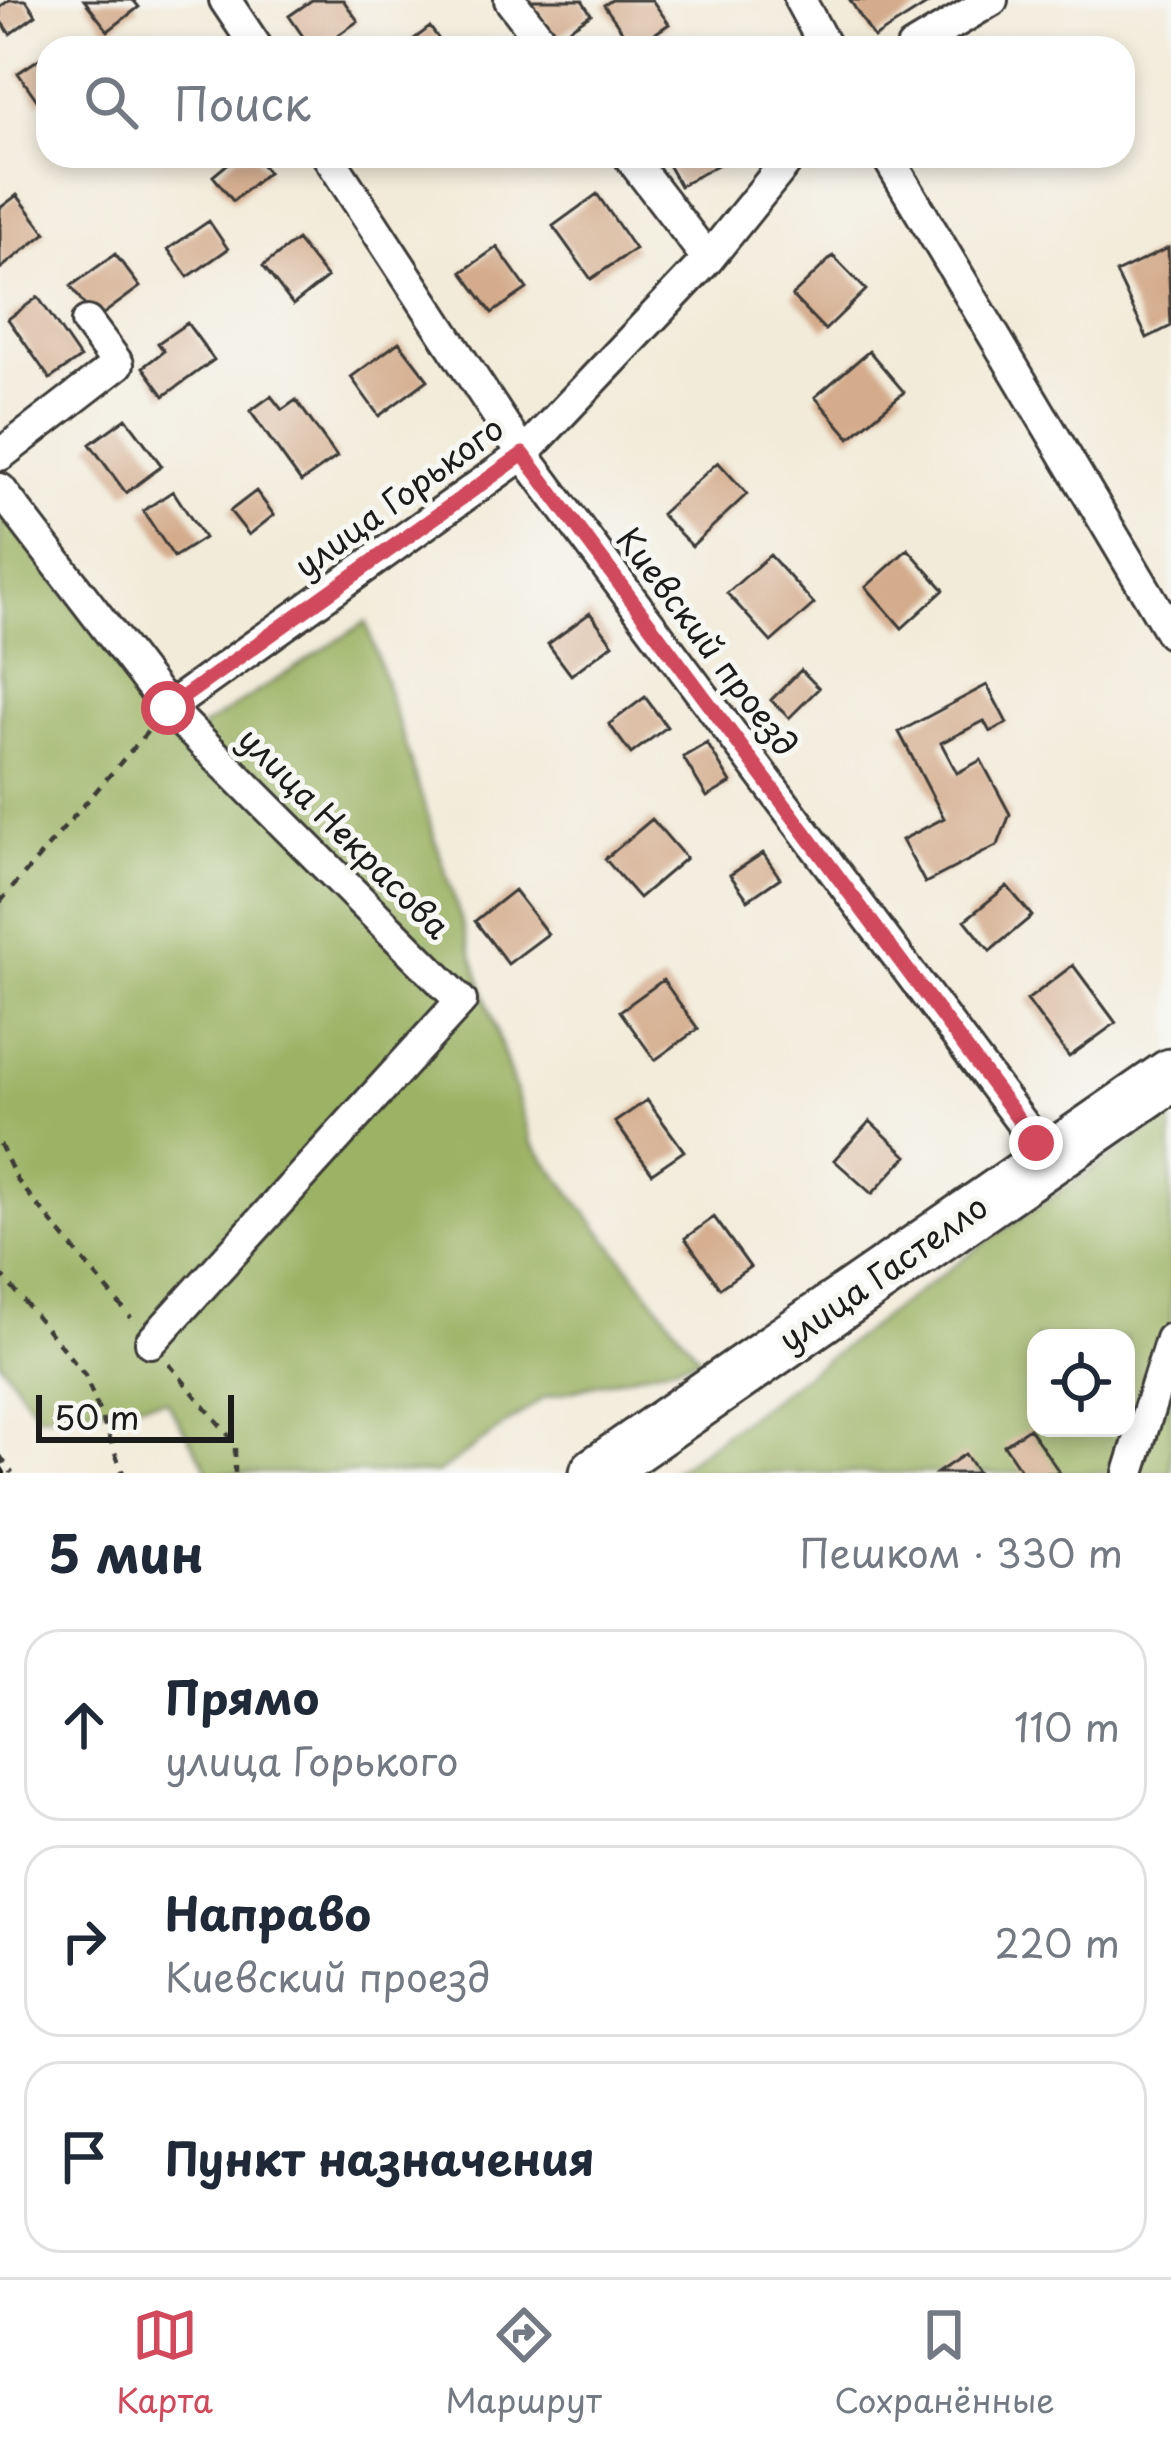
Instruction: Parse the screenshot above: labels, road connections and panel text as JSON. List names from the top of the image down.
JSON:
{
  "streets": {
    "main road": ["улица Гастелло"],
    "street": ["улица Горького", "Киевский проезд", "улица Некрасова"]
  },
  "crossings": [
    ["улица Горького", "Киевский проезд"],
    ["улица Горького", "улица Некрасова"],
    ["Киевский проезд", "улица Гастелло"]
  ],
  "scale_bar": "50 m",
  "page": {
    "search": "Поиск",
    "scale": "50 m",
    "heading": ["5 мин", "Пешком · 330 m"],
    "list": [
      ["Прямо", "улица Горького", "110 m"],
      ["Направо", "Киевский проезд", "220 m"],
      "Пункт назначения"
    ],
    "nav": ["Карта", "Маршрут", "Сохранённые"]
  }
}
